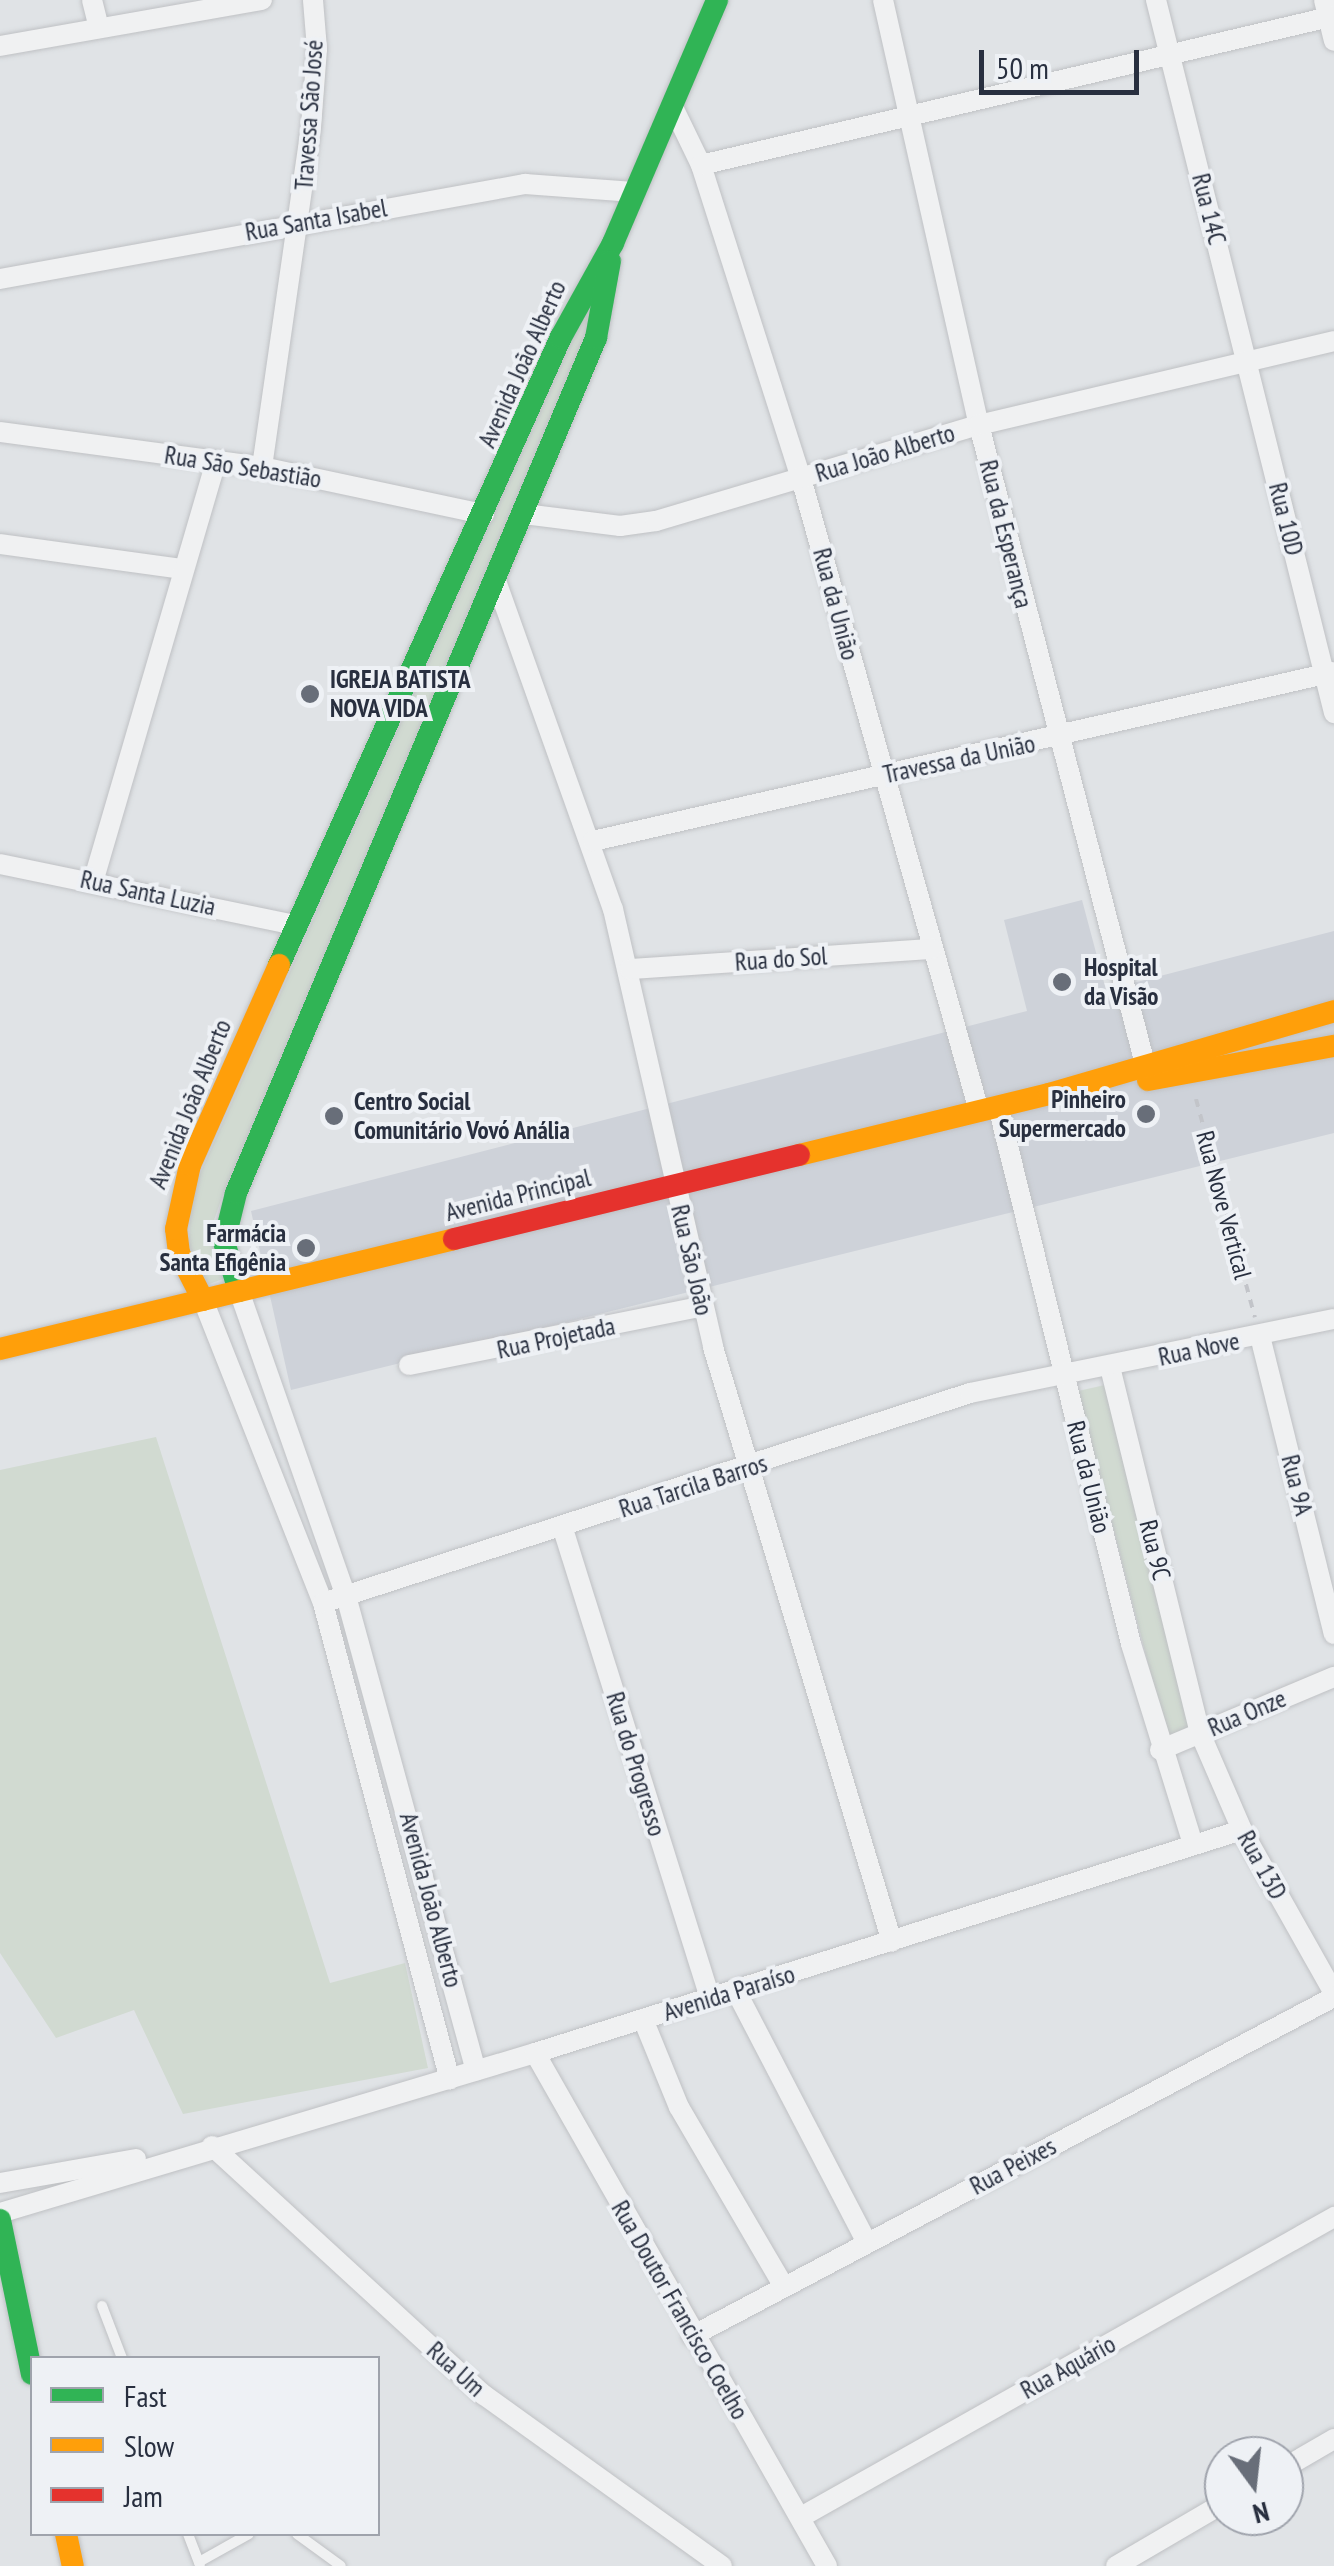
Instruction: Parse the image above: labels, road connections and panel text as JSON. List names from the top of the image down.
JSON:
{
  "streets": {
    "street": [
      "Travessa São José",
      "Rua 14C",
      "Rua Santa Isabel",
      "Avenida João Alberto",
      "Rua João Alberto",
      "Rua São Sebastião",
      "Rua 10D",
      "Rua da Esperança",
      "Rua da União",
      "Travessa da União",
      "Rua Santa Luzia",
      "Rua do Sol",
      "Avenida Principal",
      "Rua São João",
      "Rua Projetada",
      "Rua Nove",
      "Rua 9A",
      "Rua Tarcila Barros",
      "Rua 9C",
      "Rua Onze",
      "Rua do Progresso",
      "Rua 13D",
      "Avenida Paraíso",
      "Rua Peixes",
      "Rua Doutor Francisco Coelho",
      "Rua Aquário",
      "Rua Um"
    ],
    "path": ["Rua Nove Vertical"]
  },
  "crossings": [
    ["Travessa São José", "Rua Santa Isabel"],
    ["Travessa São José", "Rua São Sebastião"],
    ["Rua 14C", "Rua João Alberto"],
    ["Rua 14C", "Rua 10D"],
    ["Rua Santa Isabel", "Avenida João Alberto"],
    ["Avenida João Alberto", "Rua João Alberto"],
    ["Avenida João Alberto", "Rua São Sebastião"],
    ["Avenida João Alberto", "Rua da União"],
    ["Avenida João Alberto", "Rua Santa Luzia"],
    ["Avenida João Alberto", "Avenida Principal"],
    ["Avenida João Alberto", "Rua São João"],
    ["Avenida João Alberto", "Rua Tarcila Barros"],
    ["Avenida João Alberto", "Avenida Paraíso"],
    ["Rua João Alberto", "Rua 10D"],
    ["Rua João Alberto", "Rua da Esperança"],
    ["Rua João Alberto", "Rua da União"],
    ["Rua 10D", "Travessa da União"],
    ["Rua da Esperança", "Travessa da União"],
    ["Rua da Esperança", "Avenida Principal"],
    ["Rua da União", "Travessa da União"],
    ["Rua da União", "Rua do Sol"],
    ["Rua da União", "Avenida Principal"],
    ["Rua da União", "Rua Nove"],
    ["Rua da União", "Rua Tarcila Barros"],
    ["Rua da União", "Rua Onze"],
    ["Rua da União", "Avenida Paraíso"],
    ["Travessa da União", "Rua São João"],
    ["Rua do Sol", "Rua São João"],
    ["Avenida Principal", "Rua Nove Vertical"],
    ["Avenida Principal", "Rua São João"],
    ["Rua Nove Vertical", "Rua Nove"],
    ["Rua Nove Vertical", "Rua 9A"],
    ["Rua São João", "Rua Projetada"],
    ["Rua São João", "Rua Tarcila Barros"],
    ["Rua São João", "Avenida Paraíso"],
    ["Rua Nove", "Rua 9A"],
    ["Rua Nove", "Rua Tarcila Barros"],
    ["Rua Nove", "Rua 9C"],
    ["Rua Tarcila Barros", "Rua do Progresso"],
    ["Rua 9C", "Rua Onze"],
    ["Rua 9C", "Rua 13D"],
    ["Rua Onze", "Rua 13D"],
    ["Rua do Progresso", "Avenida Paraíso"],
    ["Rua 13D", "Avenida Paraíso"],
    ["Rua 13D", "Rua Peixes"],
    ["Avenida Paraíso", "Rua Doutor Francisco Coelho"],
    ["Avenida Paraíso", "Rua Um"],
    ["Rua Peixes", "Rua Doutor Francisco Coelho"],
    ["Rua Doutor Francisco Coelho", "Rua Aquário"]
  ],
  "places": [
    "IGREJA BATISTA NOVA VIDA",
    "Hospital da Visão",
    "Pinheiro Supermercado",
    "Centro Social Comunitário Vovó Anália",
    "Farmácia Santa Efigênia"
  ],
  "legend": ["Fast", "Slow", "Jam"],
  "scale_bar": "50 m",
  "north": "bottom"
}
